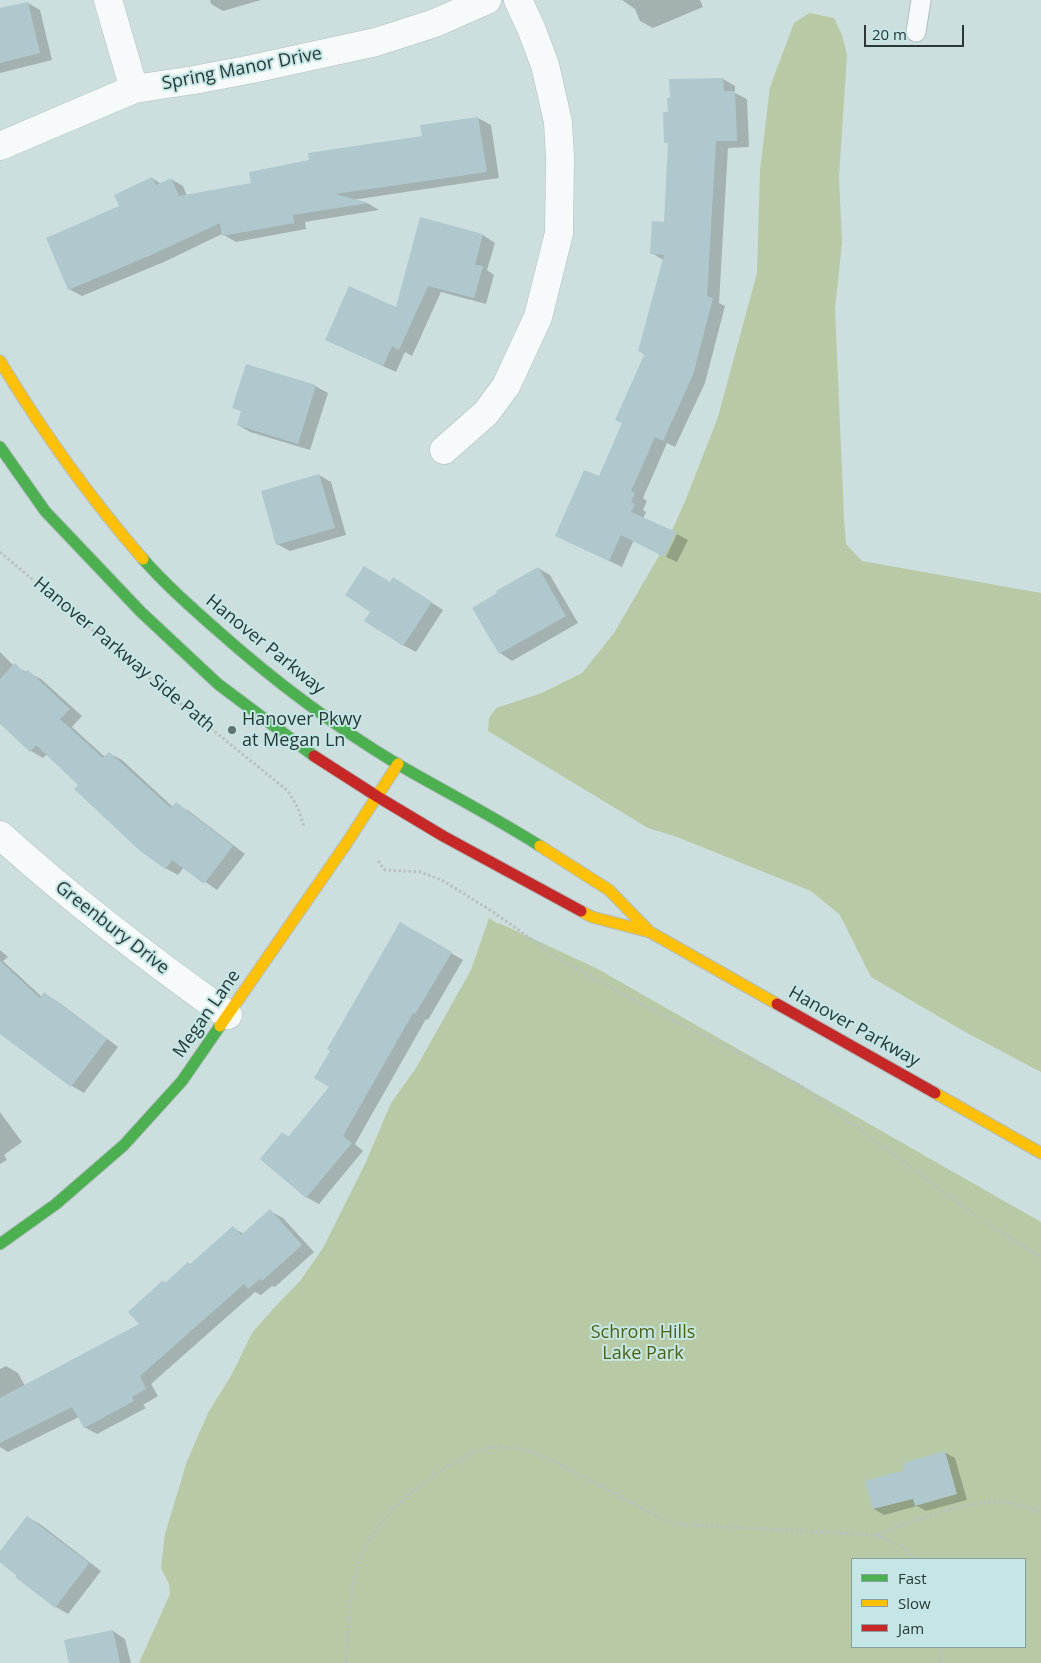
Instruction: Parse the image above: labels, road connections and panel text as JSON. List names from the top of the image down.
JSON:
{
  "streets": {
    "street": [
      "Spring Manor Drive",
      "Hanover Parkway",
      "Greenbury Drive",
      "Megan Lane"
    ],
    "path": ["Hanover Parkway Side Path"]
  },
  "crossings": [
    ["Hanover Parkway", "Megan Lane"],
    ["Greenbury Drive", "Megan Lane"]
  ],
  "parks": ["Schrom Hills Lake Park"],
  "places": ["Hanover Pkwy at Megan Ln"],
  "legend": ["Fast", "Slow", "Jam"],
  "scale_bar": "20 m"
}
